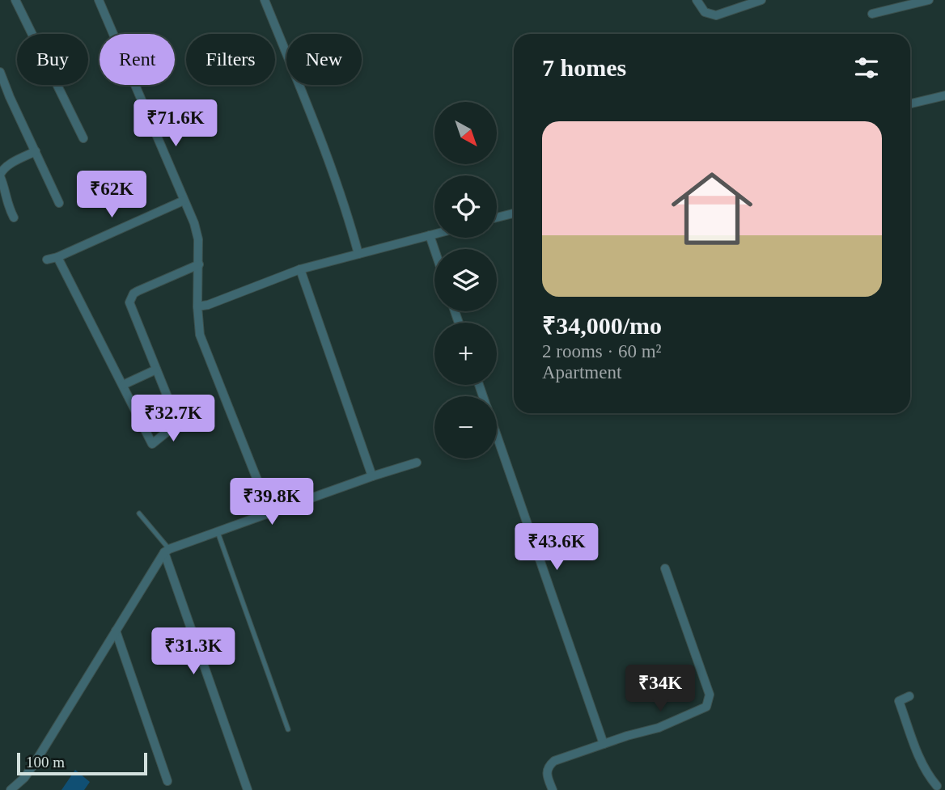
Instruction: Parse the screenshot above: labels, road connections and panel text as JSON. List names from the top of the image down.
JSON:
{
  "scale_bar": "100 m",
  "north": "bottom right",
  "page": {
    "chip": [
      "Buy",
      "Rent",
      "Filters",
      "New"
    ],
    "heading": "7 homes",
    "price": [
      "₹71.6K",
      "₹62K",
      "₹32.7K",
      "₹39.8K",
      "₹43.6K",
      "₹31.3K",
      "₹34K"
    ],
    "map_buttons": ["+", "−"],
    "list": [
      {
        "name": "₹34,000/mo",
        "note": "2 rooms · 60 m² · Apartment"
      }
    ],
    "scale": "100 m"
  }
}
